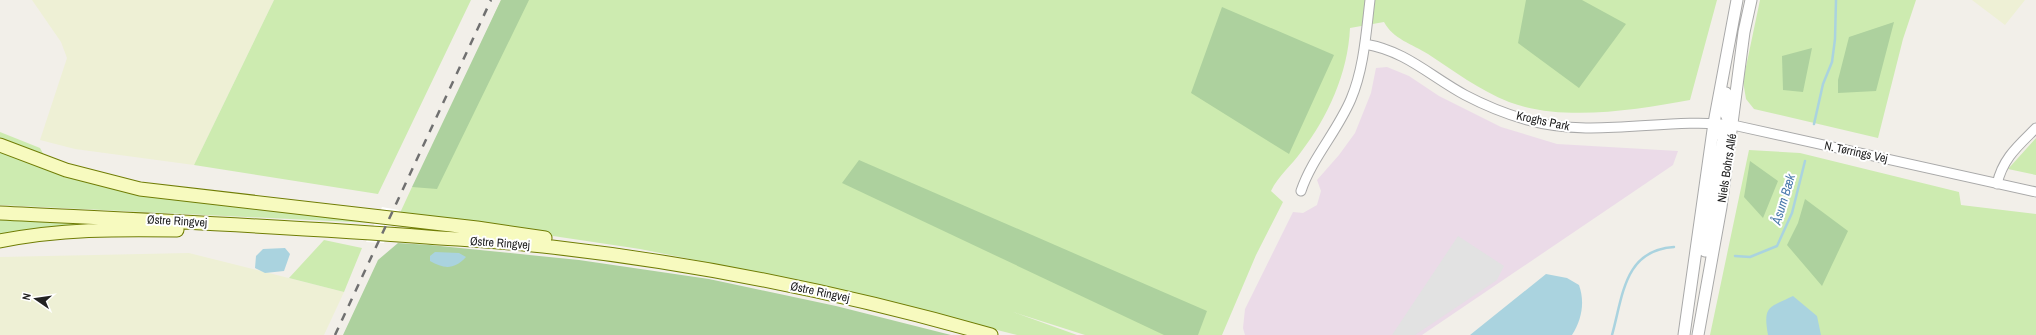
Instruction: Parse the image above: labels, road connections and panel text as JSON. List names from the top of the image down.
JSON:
{
  "streets": {
    "main road": ["Østre Ringvej"],
    "street": ["Kroghs Park", "N. Tørrings Vej", "Niels Bohrs Allé"]
  },
  "crossings": [
    ["Kroghs Park", "N. Tørrings Vej"],
    ["Kroghs Park", "Niels Bohrs Allé"],
    ["N. Tørrings Vej", "Niels Bohrs Allé"]
  ],
  "water": ["Åsum Bæk"],
  "north": "left"
}
